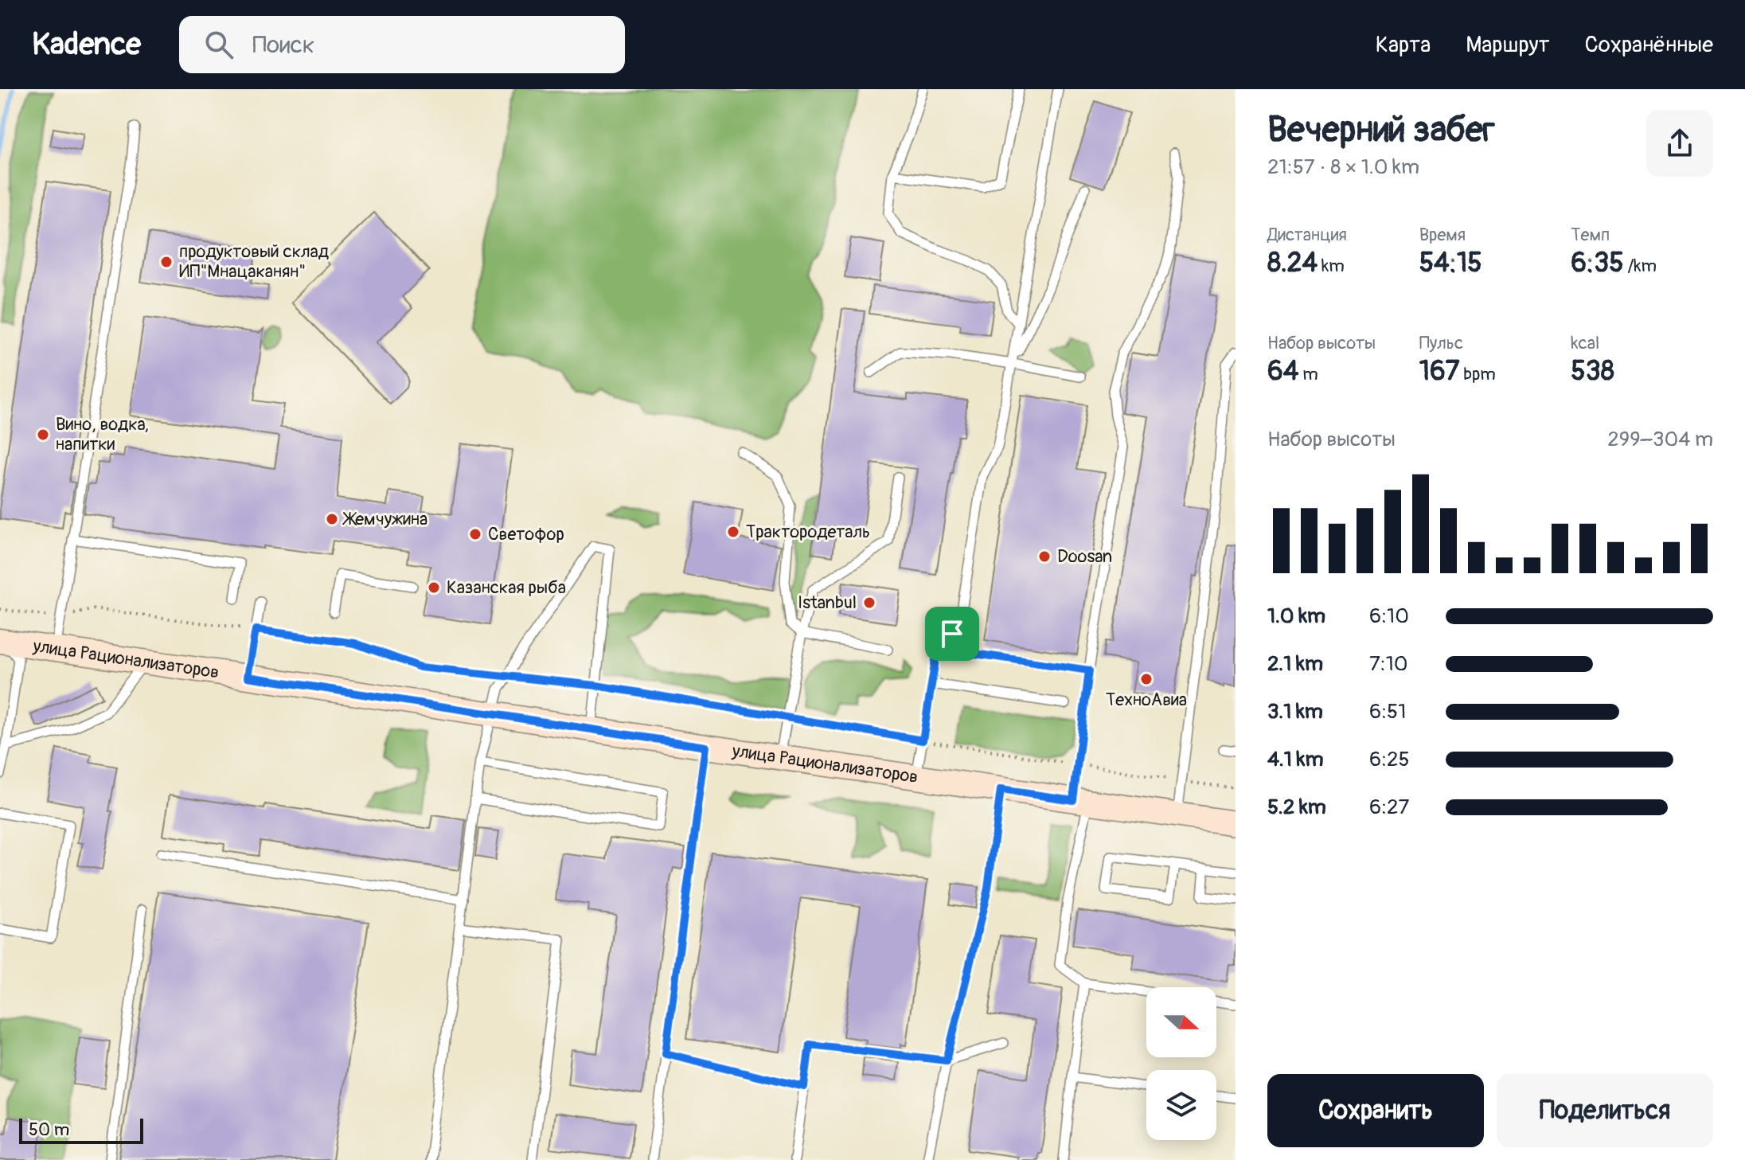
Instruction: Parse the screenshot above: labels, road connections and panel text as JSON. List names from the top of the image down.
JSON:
{
  "streets": {
    "main road": ["улица Рационализаторов"]
  },
  "places": [
    "продуктовый склад ИП\"Мнацаканян\"",
    "Вино, водка, напитки",
    "Жемчужина",
    "Трактородеталь",
    "Светофор",
    "Doosan",
    "Казанская рыба",
    "Istanbul",
    "ТехноАвиа"
  ],
  "scale_bar": "50 m",
  "north": "right",
  "page": {
    "header": "Kadence",
    "search": "Поиск",
    "nav": ["Карта", "Маршрут", "Сохранённые"],
    "heading": ["Вечерний забег", "21:57 · 8 × 1.0 km"],
    "stats": [
      ["Дистанция", "8.24 km"],
      ["Время", "54:15"],
      ["Темп", "6:35 /km"],
      ["Набор высоты", "64 m"],
      ["Пульс", "167 bpm"],
      ["kcal", "538"]
    ],
    "chart": ["Набор высоты", "299–304 m"],
    "list": [
      {
        "name": "1.0 km",
        "note": "6:10"
      },
      {
        "name": "2.1 km",
        "note": "7:10"
      },
      {
        "name": "3.1 km",
        "note": "6:51"
      },
      {
        "name": "4.1 km",
        "note": "6:25"
      },
      {
        "name": "5.2 km",
        "note": "6:27"
      }
    ],
    "buttons": ["Сохранить", "Поделиться"],
    "scale": "50 m"
  }
}
